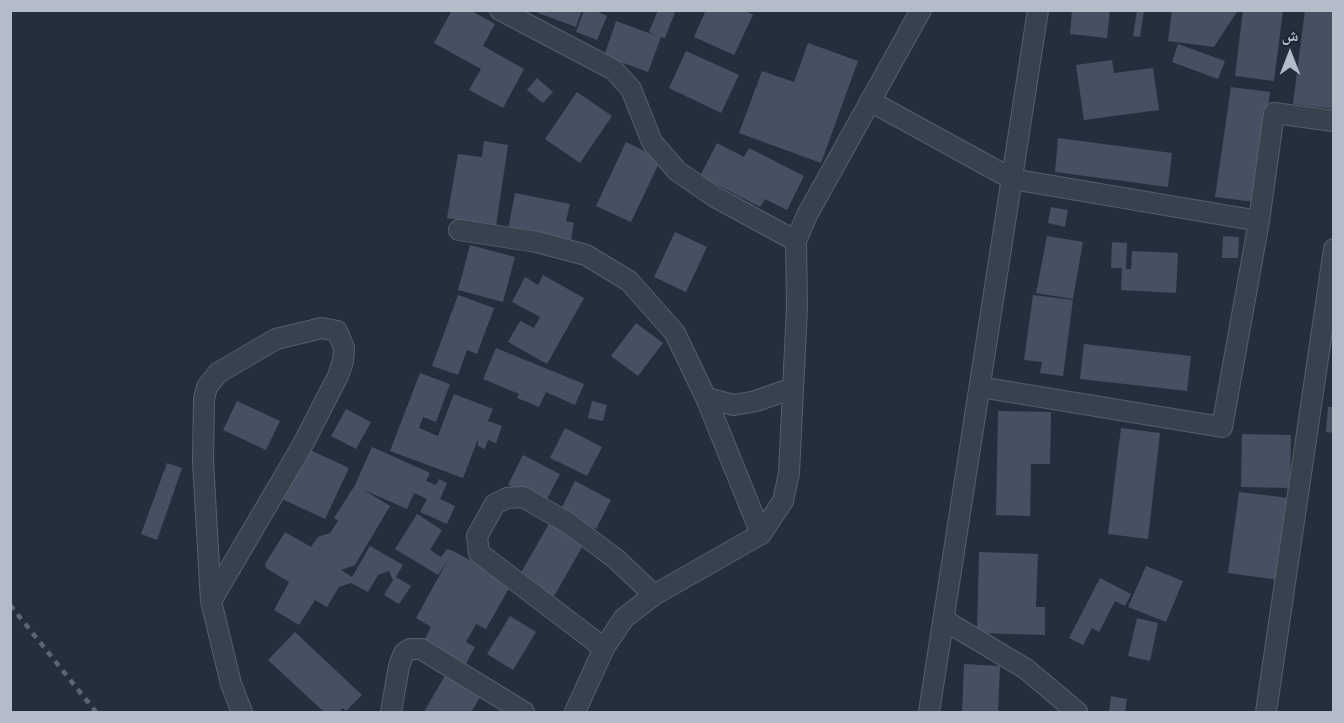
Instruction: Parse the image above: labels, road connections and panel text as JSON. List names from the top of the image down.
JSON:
{
  "north": "top"
}
